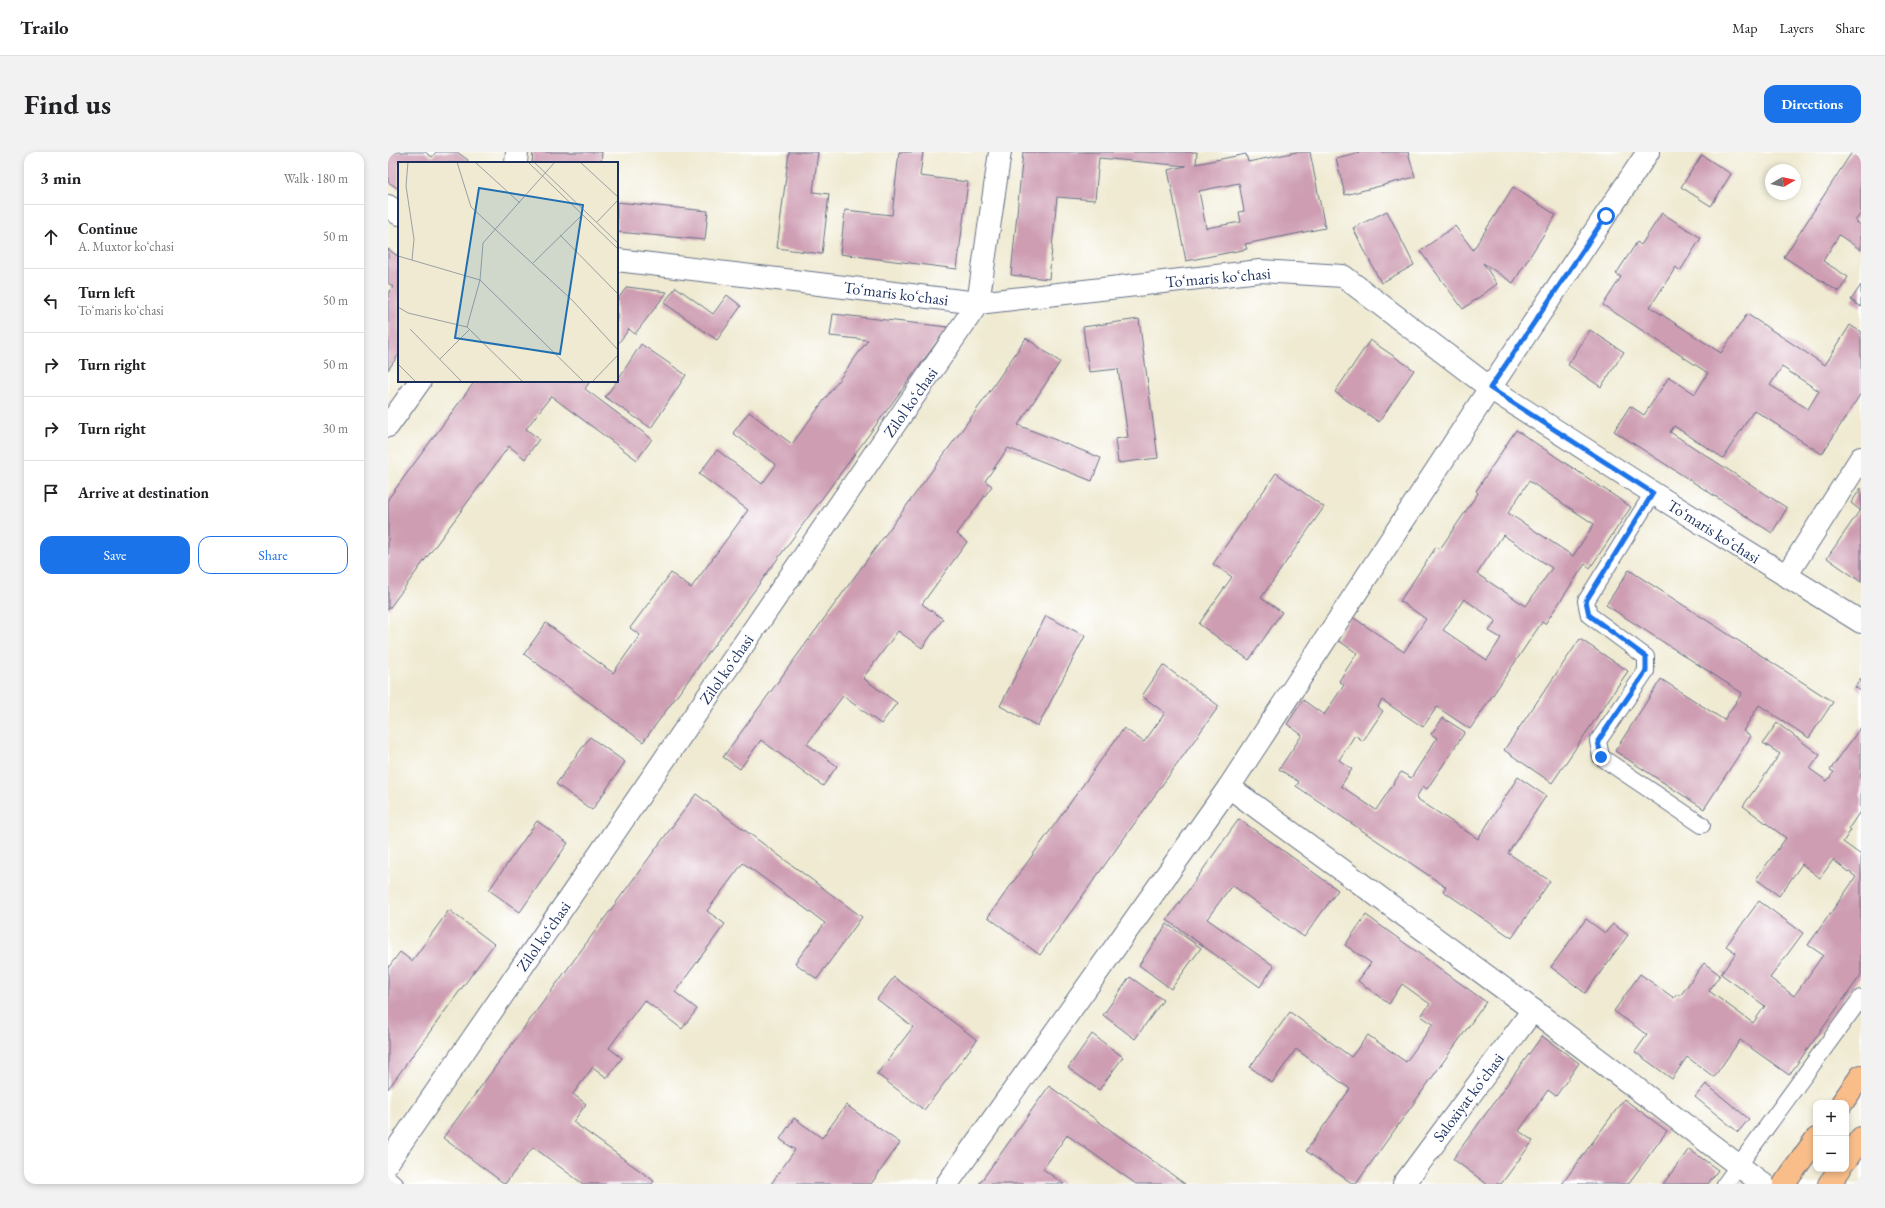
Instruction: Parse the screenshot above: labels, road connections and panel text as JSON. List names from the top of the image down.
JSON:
{
  "streets": {
    "street": ["Toʻmaris koʻchasi", "Zilol koʻchasi", "Saloxiyat koʻchasi"]
  },
  "crossings": [
    ["Toʻmaris koʻchasi", "Zilol koʻchasi"]
  ],
  "north": "right",
  "page": {
    "header": "Trailo",
    "nav": ["Map", "Layers", "Share"],
    "buttons": [
      "Directions",
      ["Save", "Share"]
    ],
    "title": "Find us",
    "heading": ["3 min", "Walk · 180 m"],
    "list": [
      ["Continue", "A. Muxtor koʻchasi", "50 m"],
      ["Turn left", "Toʻmaris koʻchasi", "50 m"],
      ["Turn right", "50 m"],
      ["Turn right", "30 m"],
      "Arrive at destination"
    ],
    "map_buttons": ["+", "−"]
  }
}
